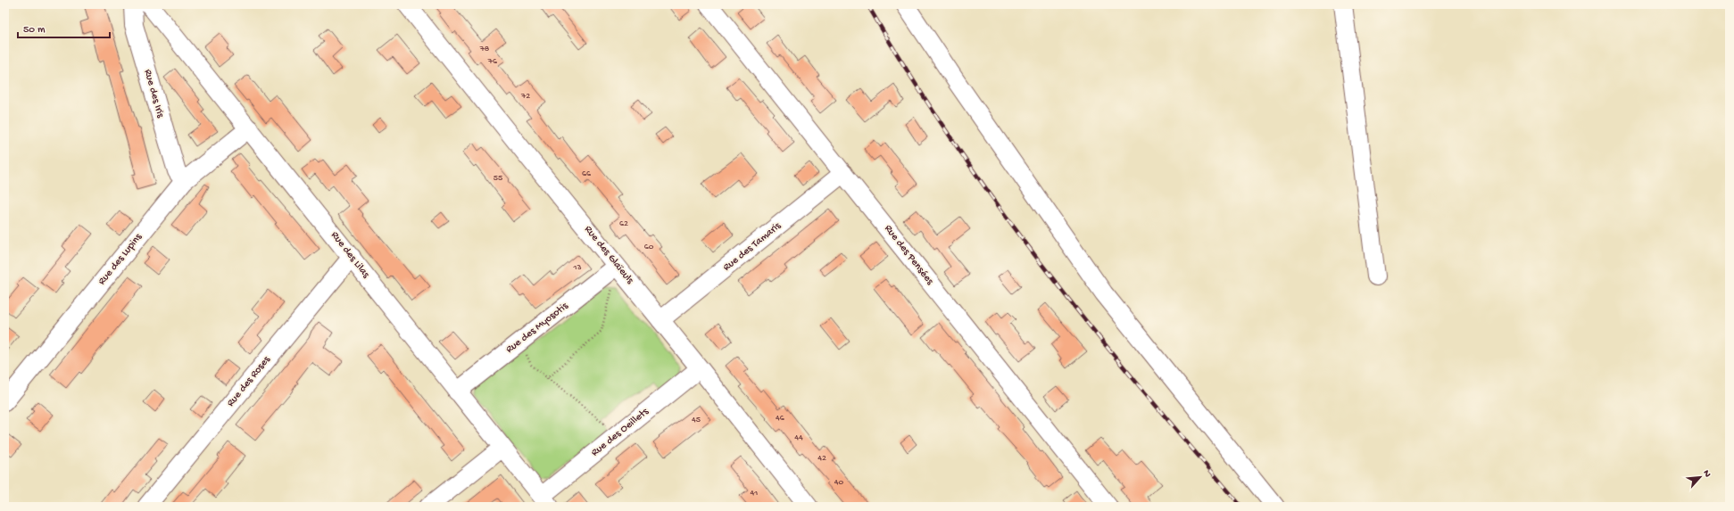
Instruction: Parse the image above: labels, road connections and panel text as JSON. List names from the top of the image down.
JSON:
{
  "streets": {
    "street": [
      "Rue des Iris",
      "Rue des Tamaris",
      "Rue des Lilas",
      "Rue des Glaïeuls",
      "Rue des Pensées",
      "Rue des Lupins",
      "Rue des Myosotis",
      "Rue des Roses",
      "Rue des Oeillets"
    ]
  },
  "crossings": [
    ["Rue des Iris", "Rue des Lupins"],
    ["Rue des Tamaris", "Rue des Glaïeuls"],
    ["Rue des Tamaris", "Rue des Pensées"],
    ["Rue des Lilas", "Rue des Lupins"],
    ["Rue des Lilas", "Rue des Myosotis"],
    ["Rue des Lilas", "Rue des Roses"],
    ["Rue des Lilas", "Rue des Oeillets"],
    ["Rue des Glaïeuls", "Rue des Myosotis"],
    ["Rue des Glaïeuls", "Rue des Oeillets"]
  ],
  "house_numbers": [
    "78",
    "76",
    "72",
    "66",
    "55",
    "62",
    "60",
    "13",
    "46",
    "45",
    "44",
    "42",
    "40",
    "41"
  ],
  "scale_bar": "50 m",
  "north": "top right"
}
